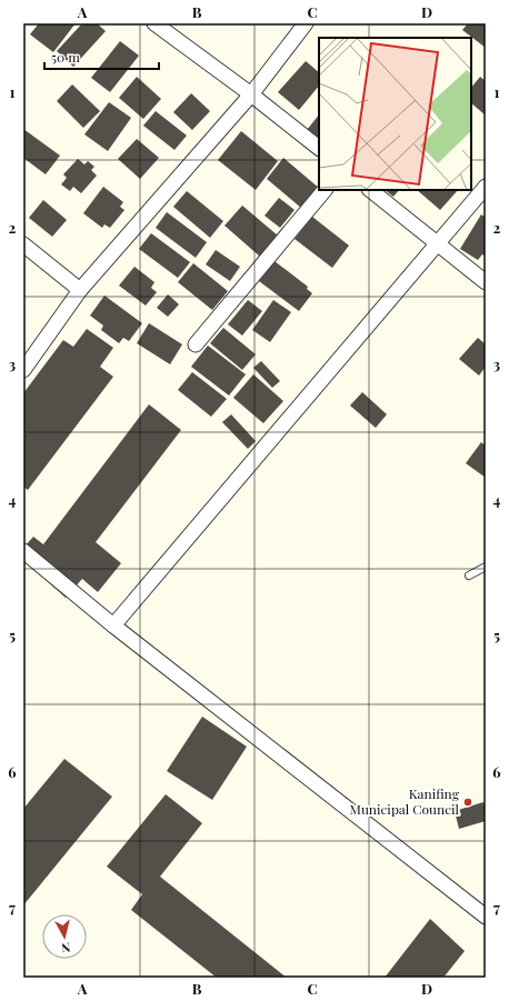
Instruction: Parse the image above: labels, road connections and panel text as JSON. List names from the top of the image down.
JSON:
{
  "places": ["Kanifing Municipal Council"],
  "scale_bar": "50 m",
  "north": "bottom",
  "grid": {
    "columns": [
      "A",
      "B",
      "C",
      "D"
    ],
    "rows": [
      "1",
      "2",
      "3",
      "4",
      "5",
      "6",
      "7"
    ]
  }
}
